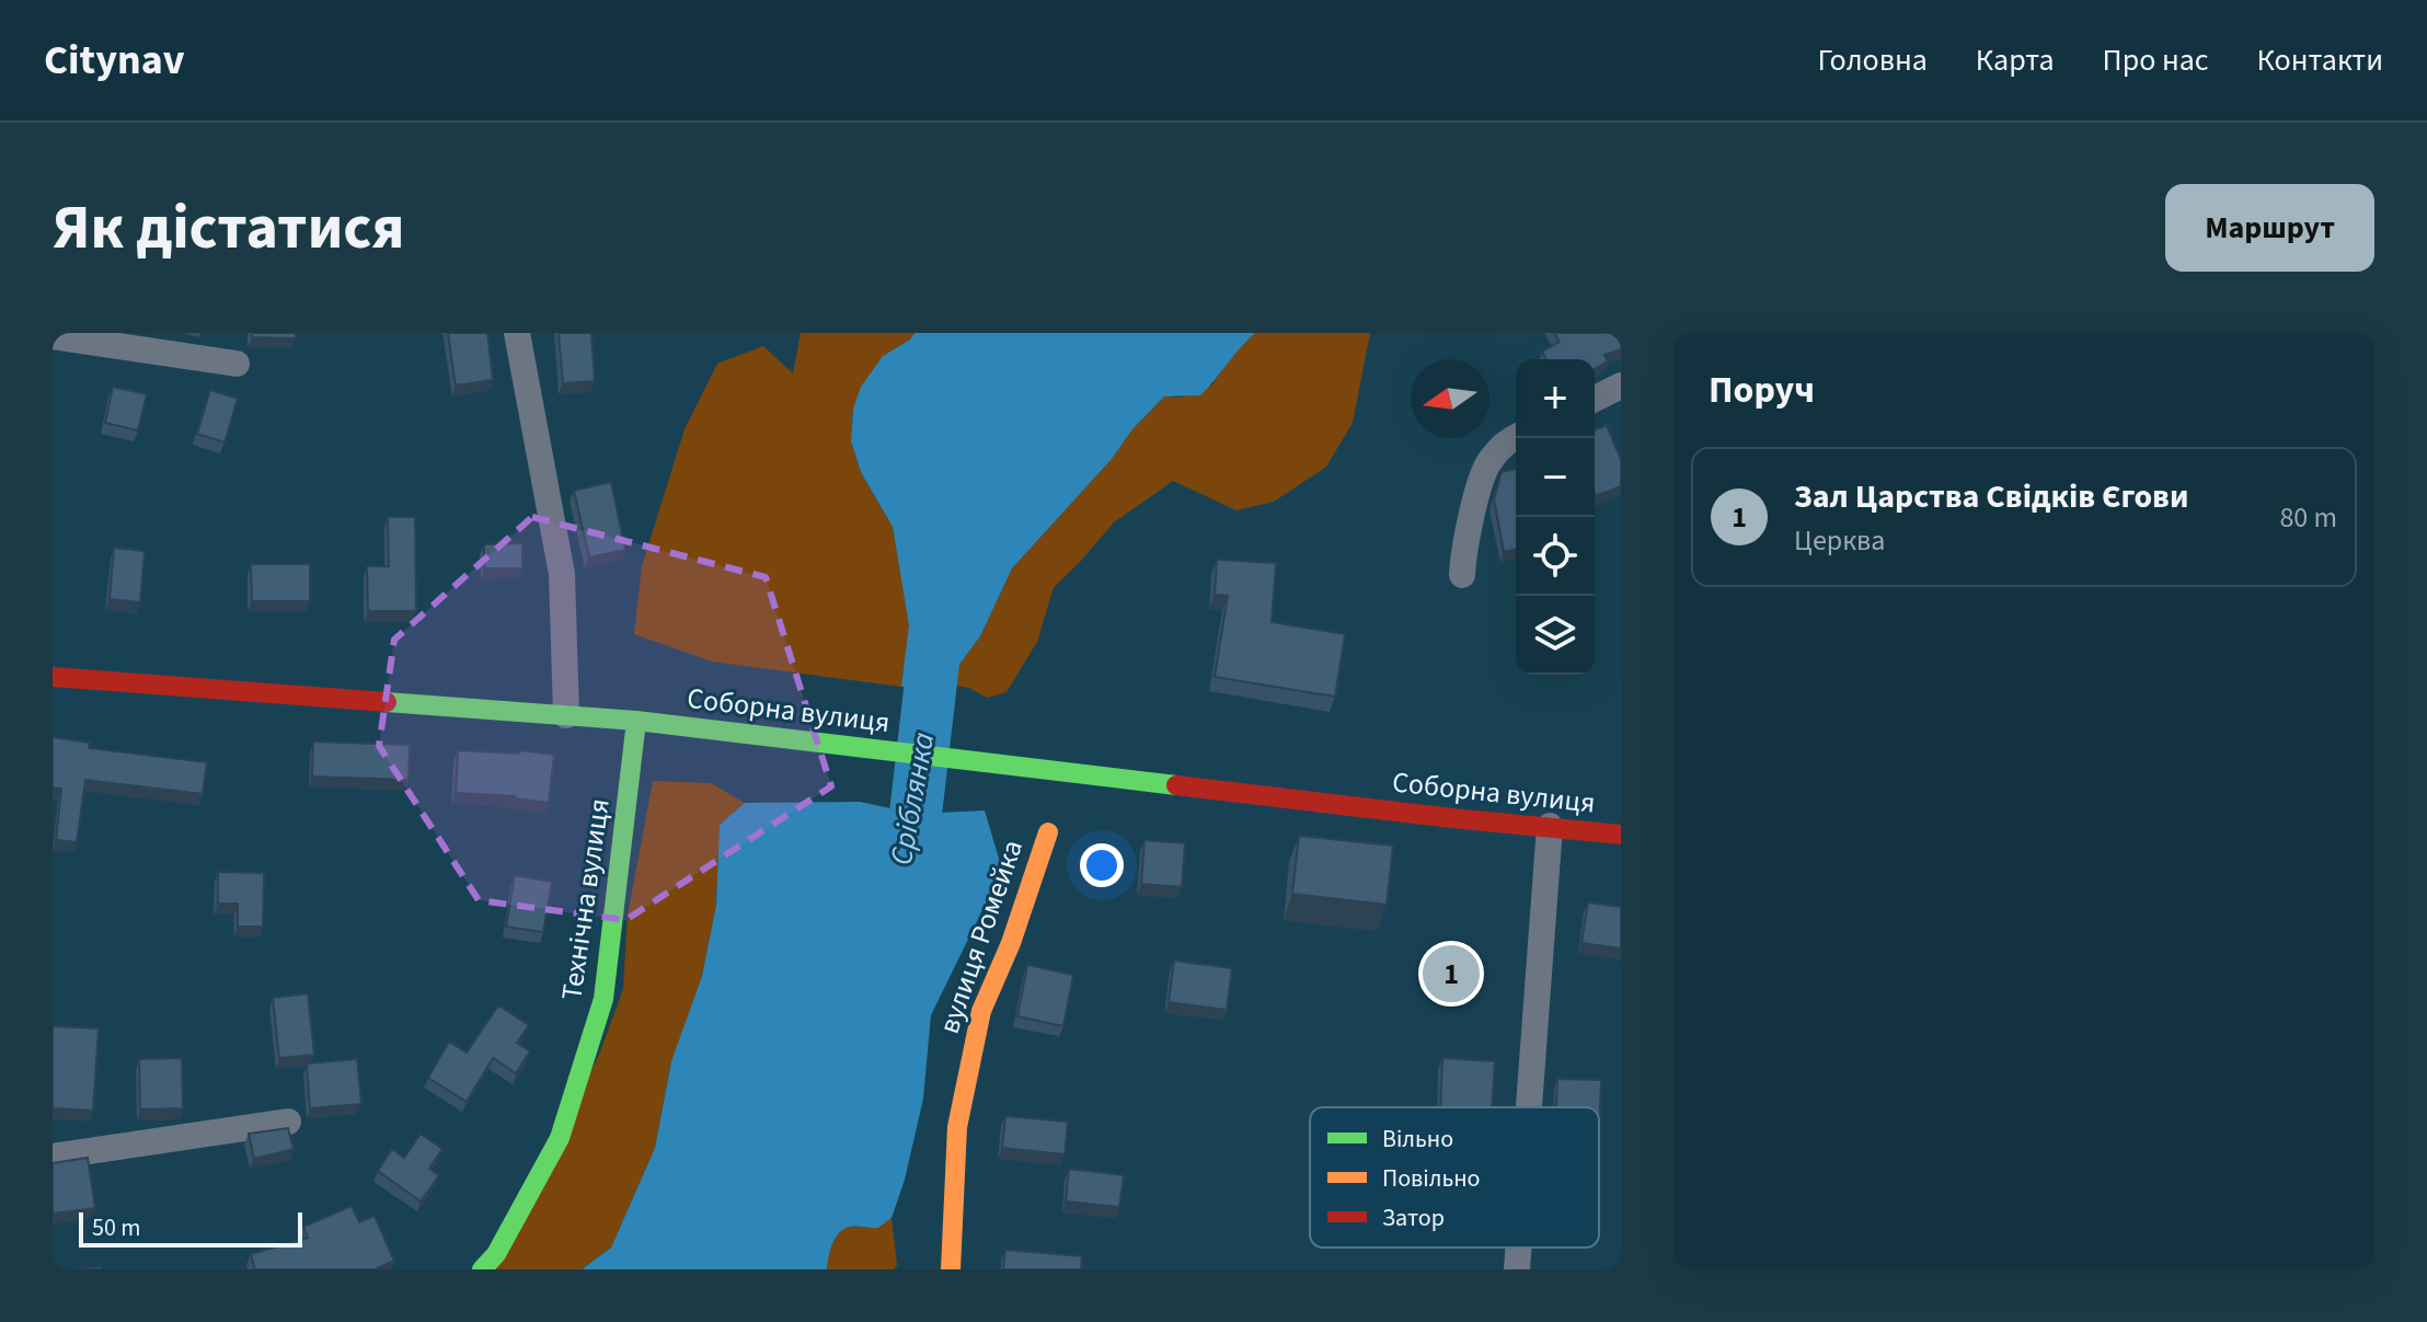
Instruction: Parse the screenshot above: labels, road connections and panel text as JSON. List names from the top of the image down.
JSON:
{
  "streets": {
    "main road": ["Соборна вулиця", "Технічна вулиця", "вулиця Ромейка"]
  },
  "crossings": [
    ["Соборна вулиця", "Технічна вулиця"]
  ],
  "water": ["Сріблянка"],
  "legend": ["Вільно", "Повільно", "Затор"],
  "scale_bar": "50 m",
  "north": "left",
  "page": {
    "header": "Citynav",
    "nav": [
      "Головна",
      "Карта",
      "Про нас",
      "Контакти"
    ],
    "buttons": "Маршрут",
    "title": "Як дістатися",
    "heading": "Поруч",
    "map_buttons": ["+", "−"],
    "list": [
      {
        "mark": "1",
        "name": "Зал Царства Свідків Єгови",
        "note": "Церква",
        "value": "80 m"
      }
    ],
    "pins": "1",
    "scale": "50 m"
  }
}
